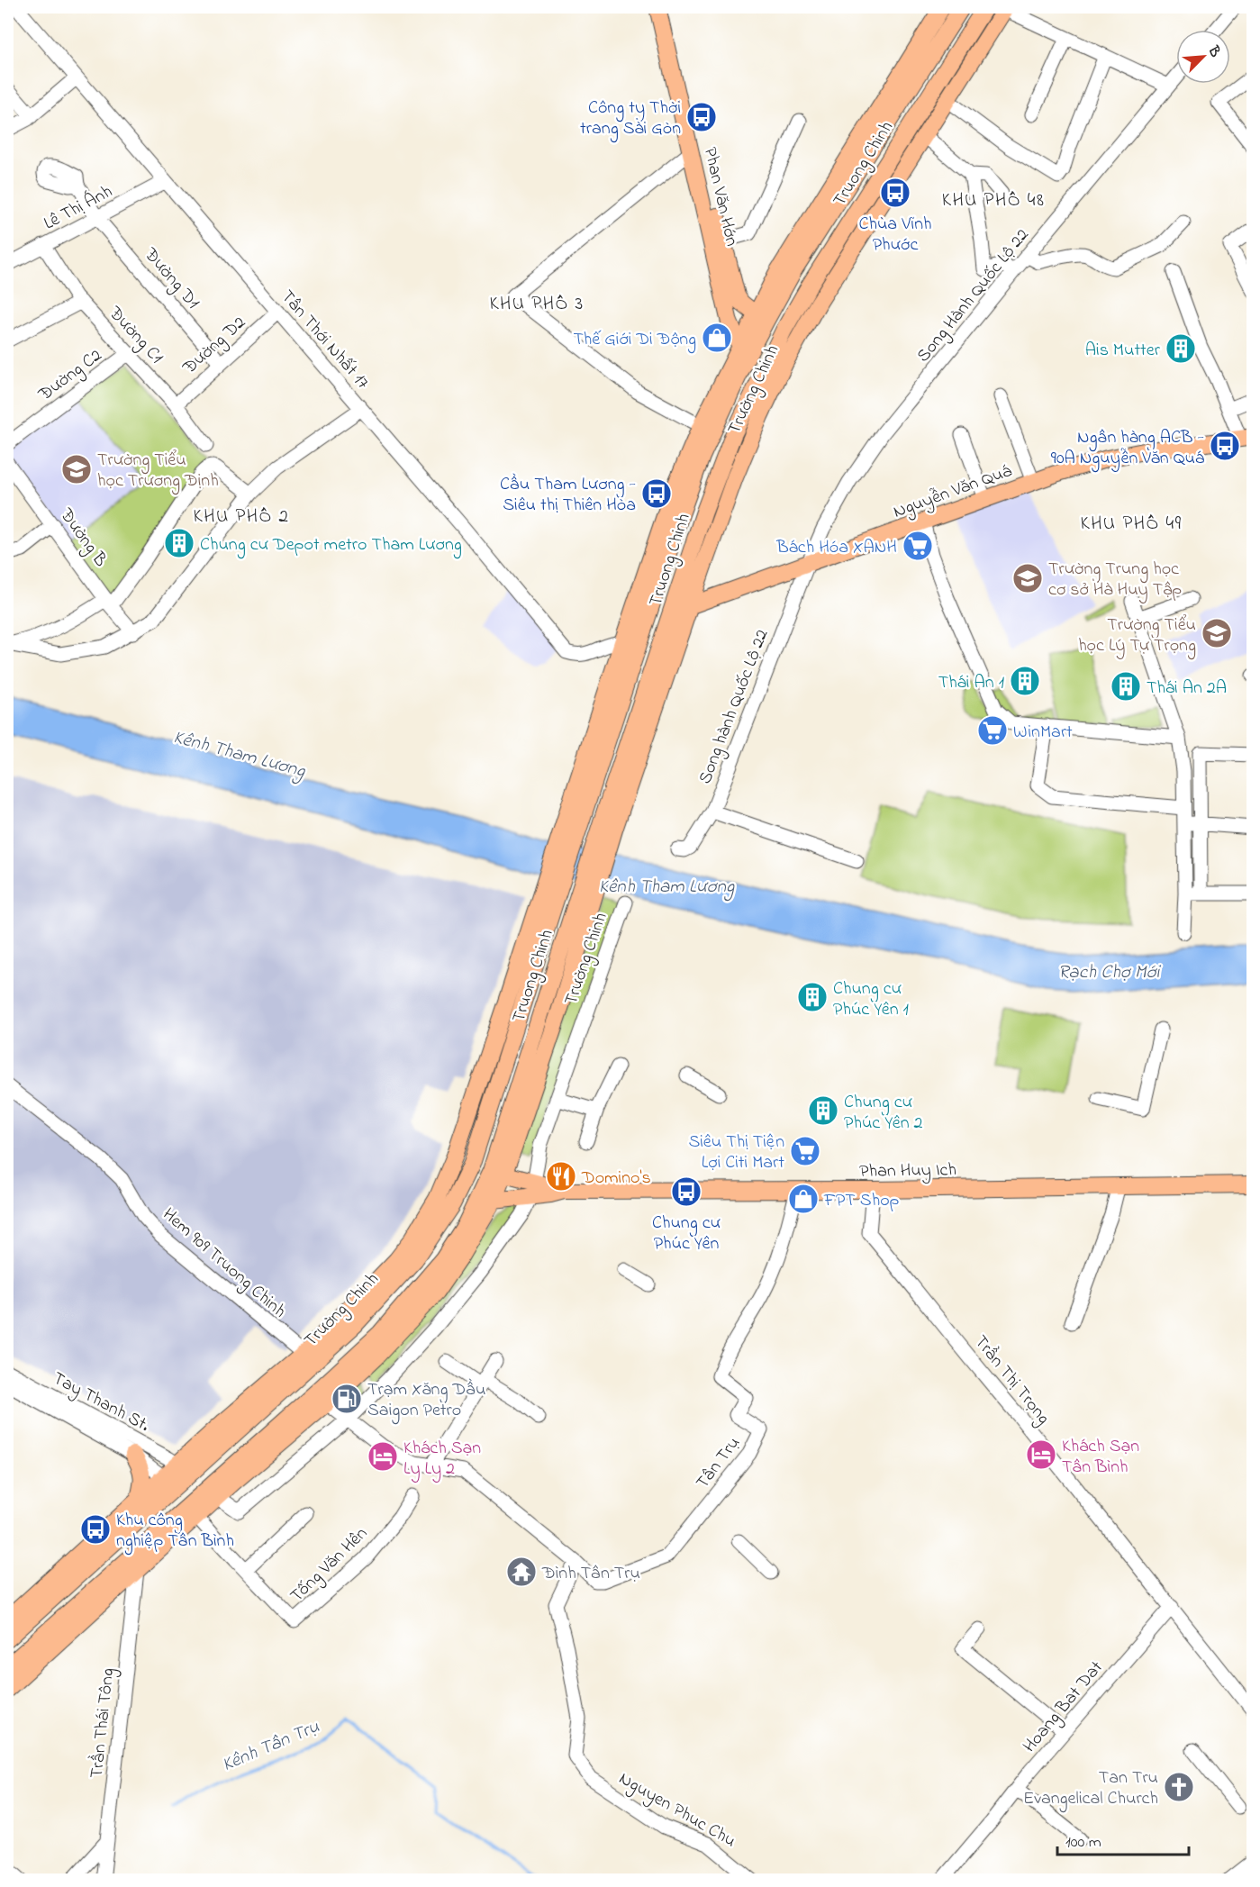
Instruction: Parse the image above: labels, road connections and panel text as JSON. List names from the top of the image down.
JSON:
{
  "streets": {
    "main road": [
      "Truong Chinh",
      "Phan Văn Hớn",
      "Trường Chinh",
      "Nguyễn Văn Quá",
      "Phan Huy Ich"
    ],
    "street": [
      "Lê Thị Ánh",
      "Đường D1",
      "Song Hành Quốc Lộ 22",
      "Đường C1",
      "Tân Thới Nhất 17",
      "Đường D2",
      "Đường C2",
      "Đường B",
      "Song hành Quốc Lộ 22",
      "Hem 909 Truong Chinh",
      "Trần Thị Trọng",
      "Tay Thanh St.",
      "Tân Trụ",
      "Tống Văn Hên",
      "Hoang Bat Dat",
      "Trần Thái Tông",
      "Nguyen Phuc Chu"
    ]
  },
  "crossings": [
    ["Truong Chinh", "Phan Văn Hớn"],
    ["Truong Chinh", "Trường Chinh"],
    ["Truong Chinh", "Nguyễn Văn Quá"],
    ["Truong Chinh", "Phan Huy Ich"],
    ["Phan Văn Hớn", "Trường Chinh"],
    ["Lê Thị Ánh", "Đường D1"],
    ["Lê Thị Ánh", "Đường C1"],
    ["Lê Thị Ánh", "Tân Thới Nhất 17"],
    ["Đường D1", "Đường D2"],
    ["Song Hành Quốc Lộ 22", "Nguyễn Văn Quá"],
    ["Song Hành Quốc Lộ 22", "Song hành Quốc Lộ 22"],
    ["Đường C1", "Đường D2"],
    ["Đường C1", "Đường C2"],
    ["Tân Thới Nhất 17", "Đường D2"],
    ["Tân Thới Nhất 17", "Trường Chinh"],
    ["Trường Chinh", "Nguyễn Văn Quá"],
    ["Trường Chinh", "Phan Huy Ich"],
    ["Trường Chinh", "Hem 909 Truong Chinh"],
    ["Trường Chinh", "Tay Thanh St."],
    ["Trường Chinh", "Tống Văn Hên"],
    ["Trường Chinh", "Trần Thái Tông"],
    ["Nguyễn Văn Quá", "Song hành Quốc Lộ 22"],
    ["Phan Huy Ich", "Trần Thị Trọng"],
    ["Phan Huy Ich", "Tân Trụ"],
    ["Trần Thị Trọng", "Hoang Bat Dat"],
    ["Tân Trụ", "Nguyen Phuc Chu"]
  ],
  "districts": [
    "KHU PHỐ 48",
    "KHU PHỐ 3",
    "KHU PHỐ 2",
    "KHU PHỐ 49"
  ],
  "water": ["Kênh Tham Lương", "Rạch Chợ Mới", "Kênh Tân Trụ"],
  "places": {
    "bus stop": [
      "Công ty Thời trang Sài Gòn",
      "Chùa Vĩnh Phước",
      "Ngân hàng ACB - 90A Nguyễn Văn Quá",
      "Cầu Tham Lương - Siêu thị Thiên Hòa",
      "Chung cư Phúc Yên",
      "Khu công nghiệp Tân Bình"
    ],
    "shop": ["Thế Giới Di Động", "FPT Shop"],
    "building": [
      "Ais Mutter",
      "Chung cư Depot metro Tham Lương",
      "Thái An 1",
      "Thái An 2A",
      "Chung cư Phúc Yên 1",
      "Chung cư Phúc Yên 2"
    ],
    "school or university": ["Trường Tiểu học Trương Định", "Trường Trung học cơ sở Hà Huy Tập", "Trường Tiểu học Lý Tự Trọng"],
    "supermarket": ["Bách Hóa XANH", "WinMart", "Siêu Thị Tiện Lợi Citi Mart"],
    "restaurant": ["Domino's"],
    "fuel station": ["Trạm Xăng Dầu Saigon Petro"],
    "hotel": ["Khách Sạn Tân Bình", "Khách Sạn Ly Ly 2"],
    "temple": ["Đình Tân Trụ"],
    "church": ["Tan Tru Evangelical Church"]
  },
  "scale_bar": "100 m",
  "north": "top right"
}
